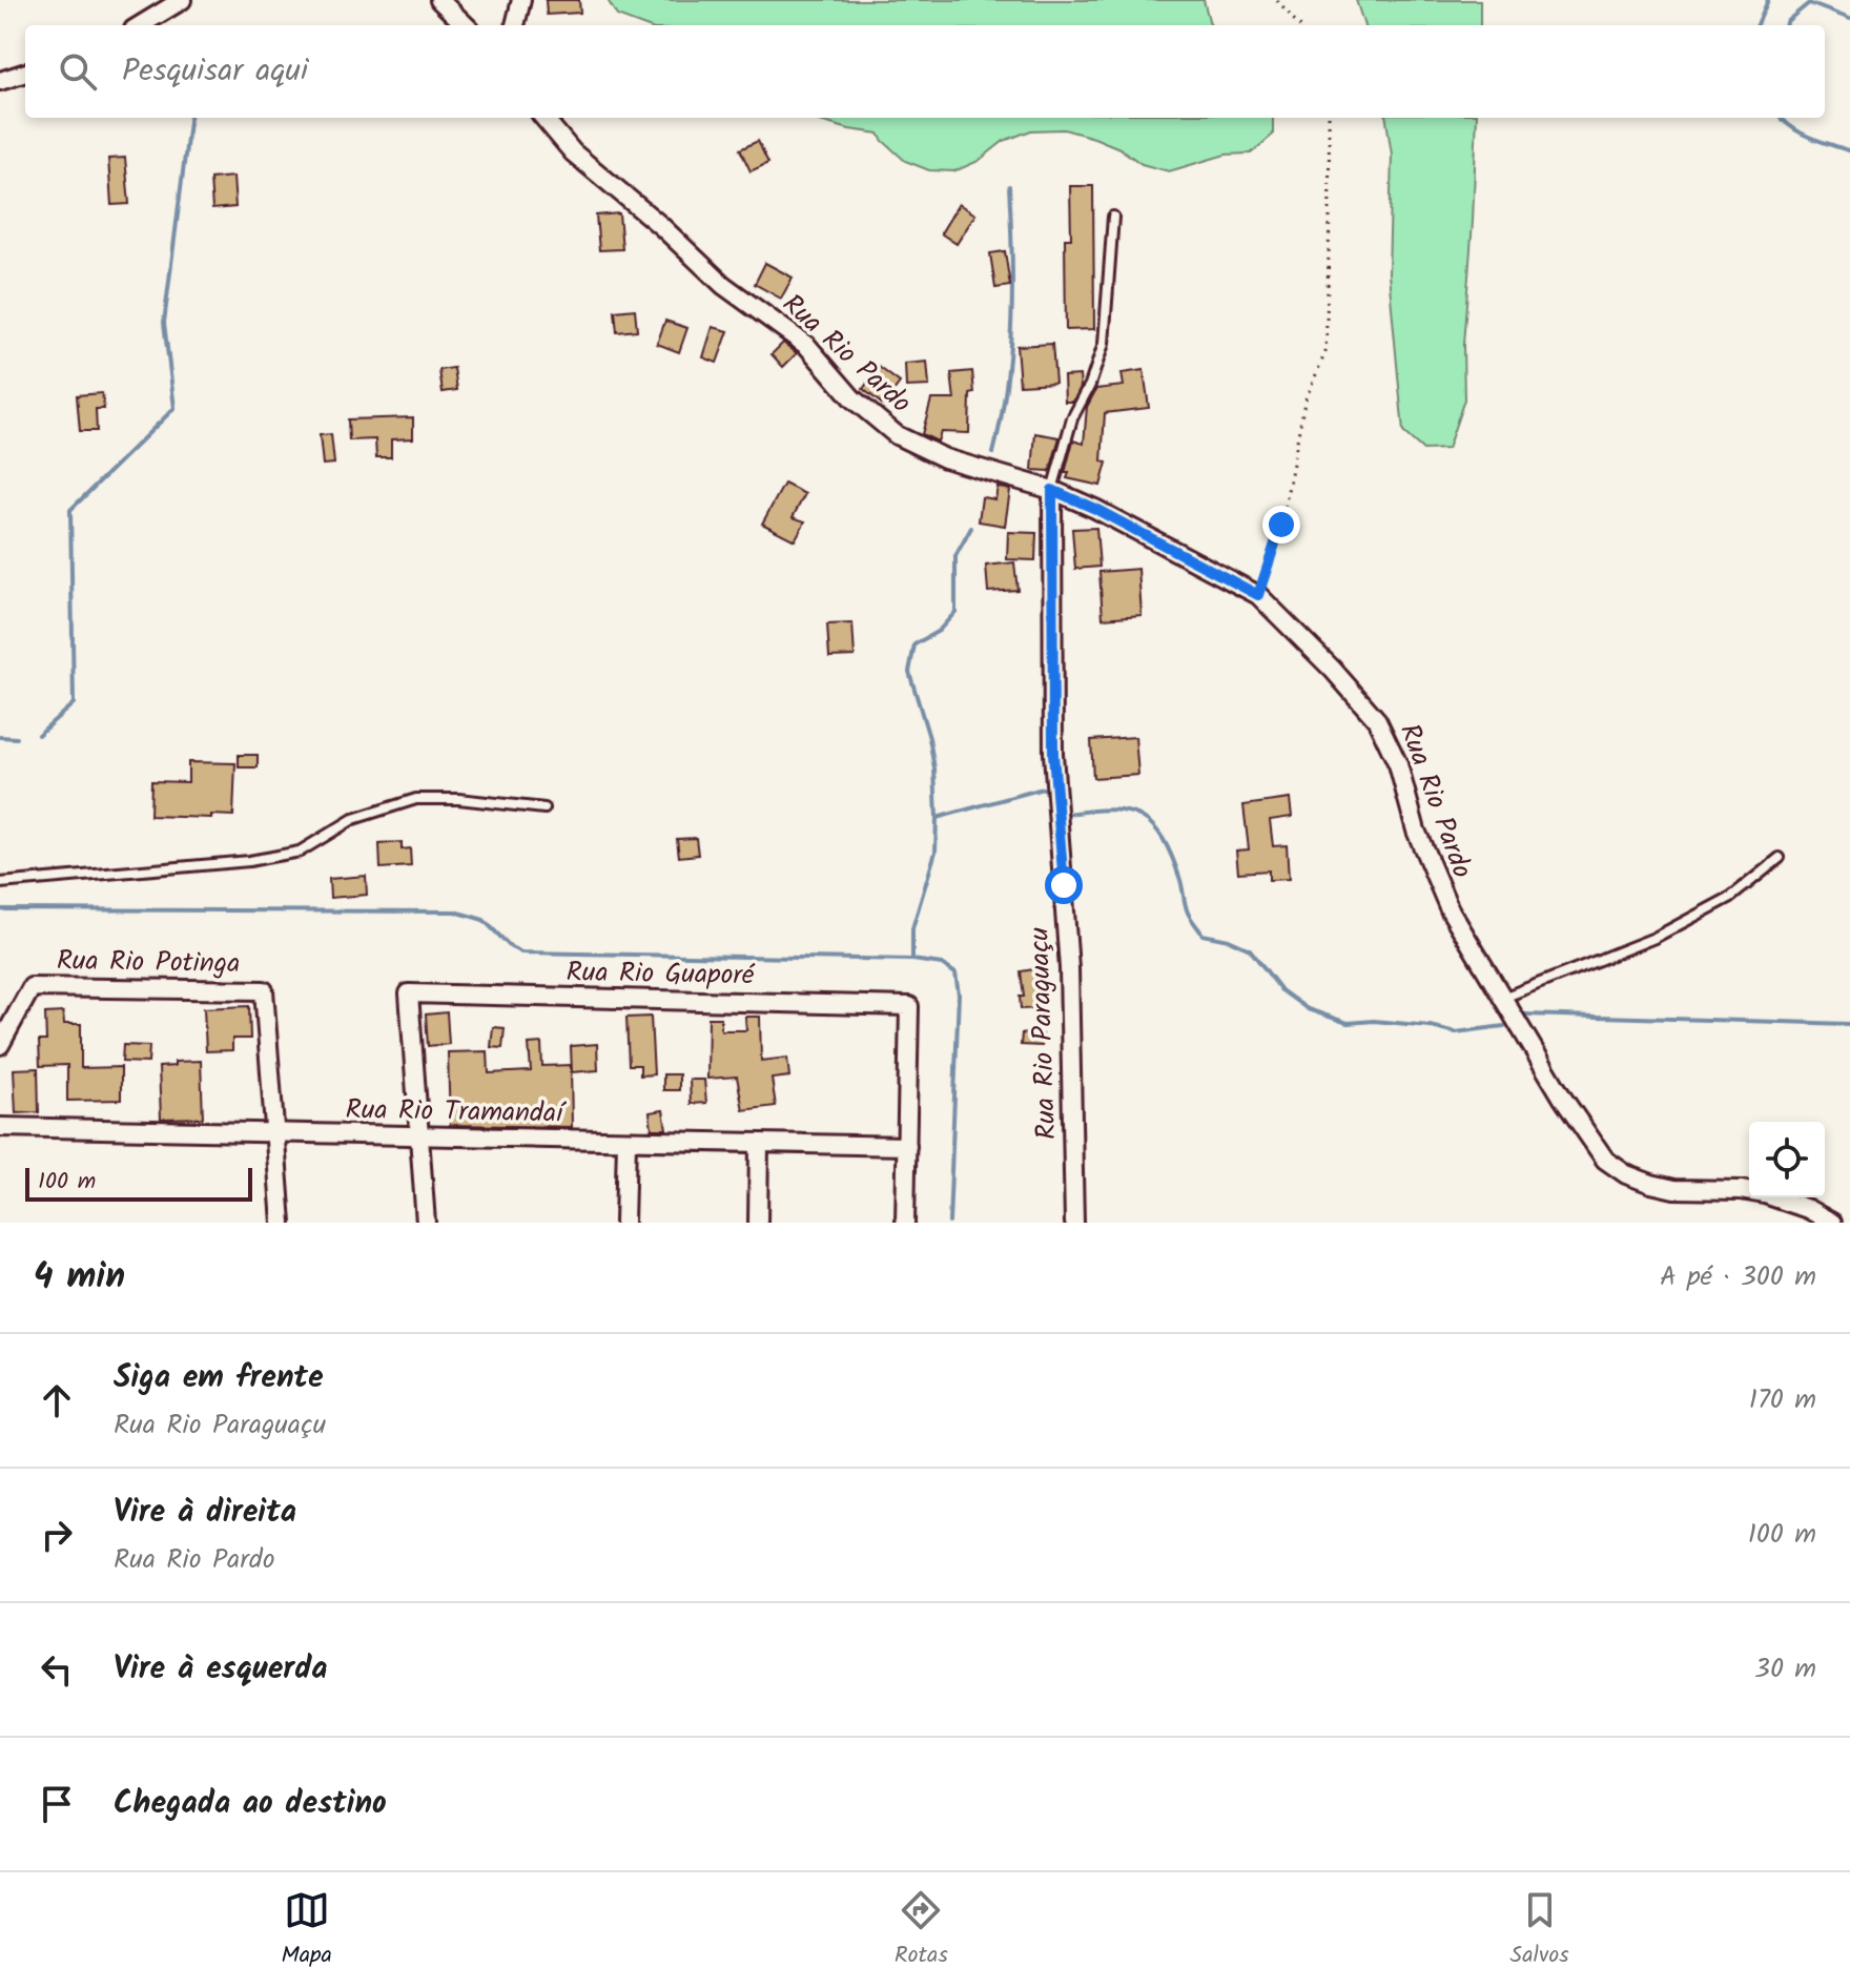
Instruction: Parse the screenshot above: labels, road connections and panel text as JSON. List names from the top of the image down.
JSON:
{
  "streets": {
    "street": [
      "Rua Rio Pardo",
      "Rua Rio Potinga",
      "Rua Rio Guaporé",
      "Rua Rio Paraguaçu",
      "Rua Rio Tramandaí"
    ]
  },
  "crossings": [
    ["Rua Rio Pardo", "Rua Rio Paraguaçu"],
    ["Rua Rio Potinga", "Rua Rio Tramandaí"],
    ["Rua Rio Guaporé", "Rua Rio Tramandaí"]
  ],
  "scale_bar": "100 m",
  "page": {
    "search": "Pesquisar aqui",
    "scale": "100 m",
    "heading": ["4 min", "A pé · 300 m"],
    "list": [
      ["Siga em frente", "Rua Rio Paraguaçu", "170 m"],
      ["Vire à direita", "Rua Rio Pardo", "100 m"],
      ["Vire à esquerda", "30 m"],
      "Chegada ao destino"
    ],
    "nav": ["Mapa", "Rotas", "Salvos"]
  }
}
